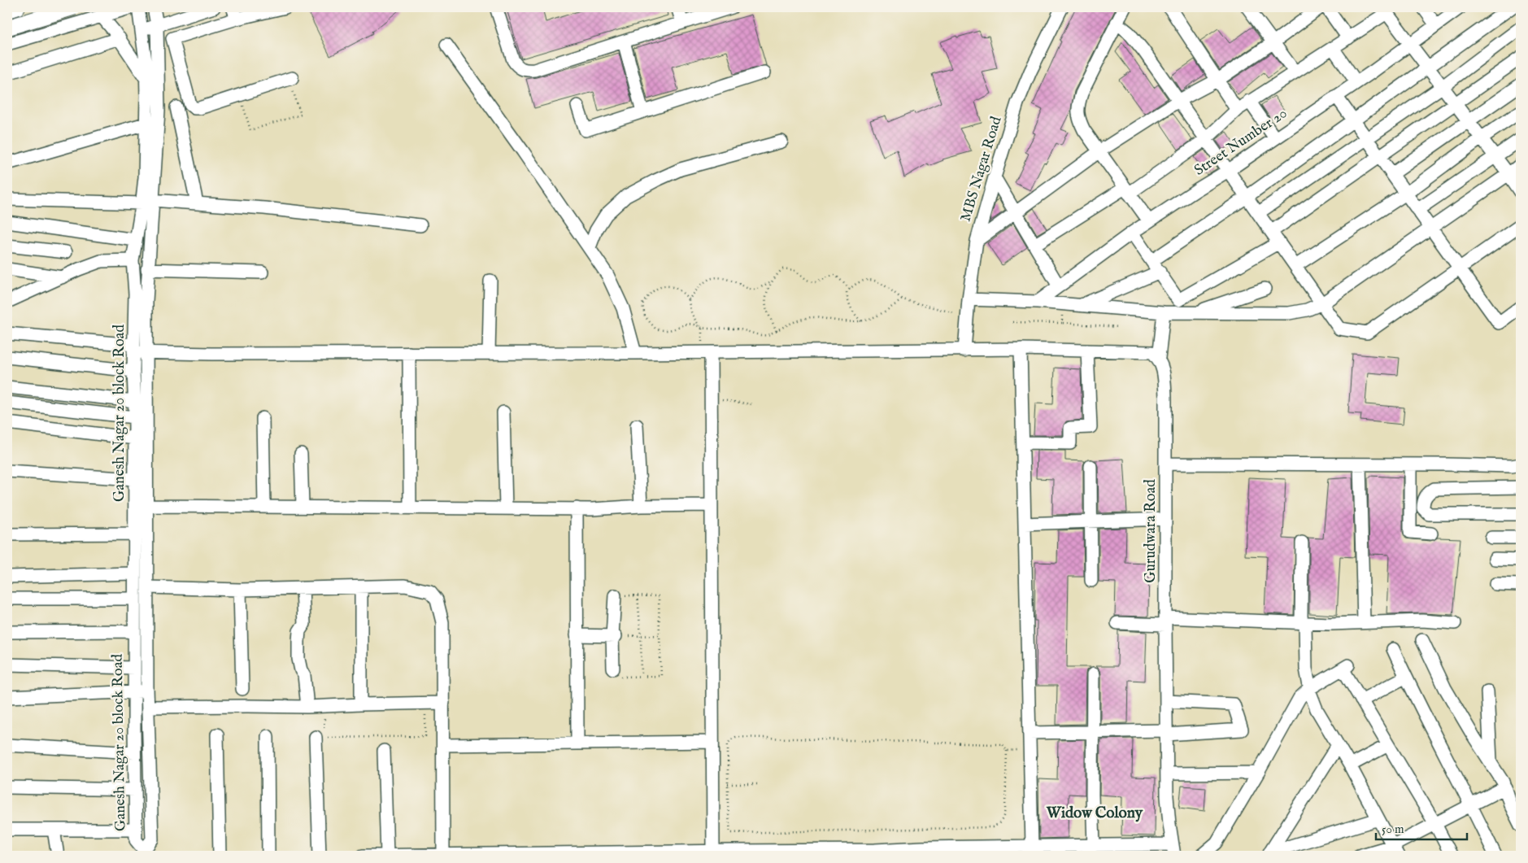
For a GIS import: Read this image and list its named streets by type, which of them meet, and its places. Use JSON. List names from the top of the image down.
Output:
{
  "streets": {
    "street": [
      "Street Number 20",
      "MBS Nagar Road",
      "Ganesh Nagar 20 block Road",
      "Gurudwara Road"
    ]
  },
  "districts": ["Widow Colony"],
  "scale_bar": "50 m"
}
